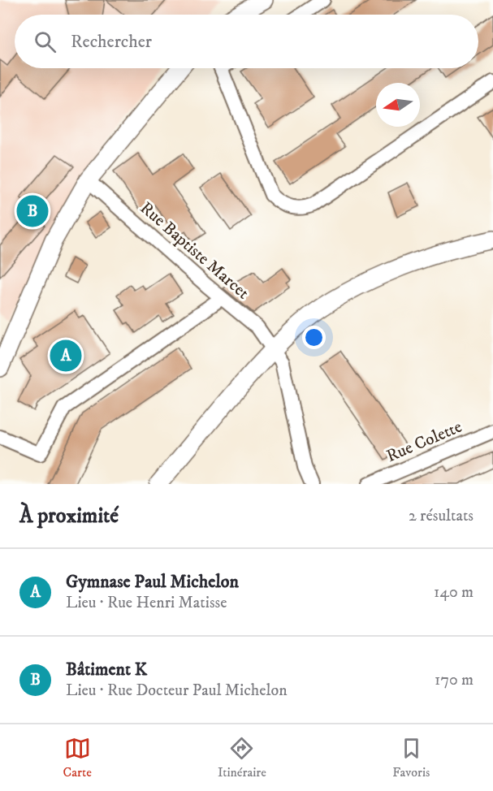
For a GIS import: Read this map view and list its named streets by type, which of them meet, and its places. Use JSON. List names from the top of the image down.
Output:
{
  "streets": {
    "street": ["Rue Baptiste Marcet", "Rue Colette"]
  },
  "north": "left",
  "page": {
    "search": "Rechercher",
    "pins": ["B", "A"],
    "heading": ["À proximité", "2 résultats"],
    "list": [
      {
        "mark": "A",
        "name": "Gymnase Paul Michelon",
        "note": "Lieu · Rue Henri Matisse",
        "value": "140 m"
      },
      {
        "mark": "B",
        "name": "Bâtiment K",
        "note": "Lieu · Rue Docteur Paul Michelon",
        "value": "170 m"
      }
    ],
    "nav": ["Carte", "Itinéraire", "Favoris"]
  }
}
